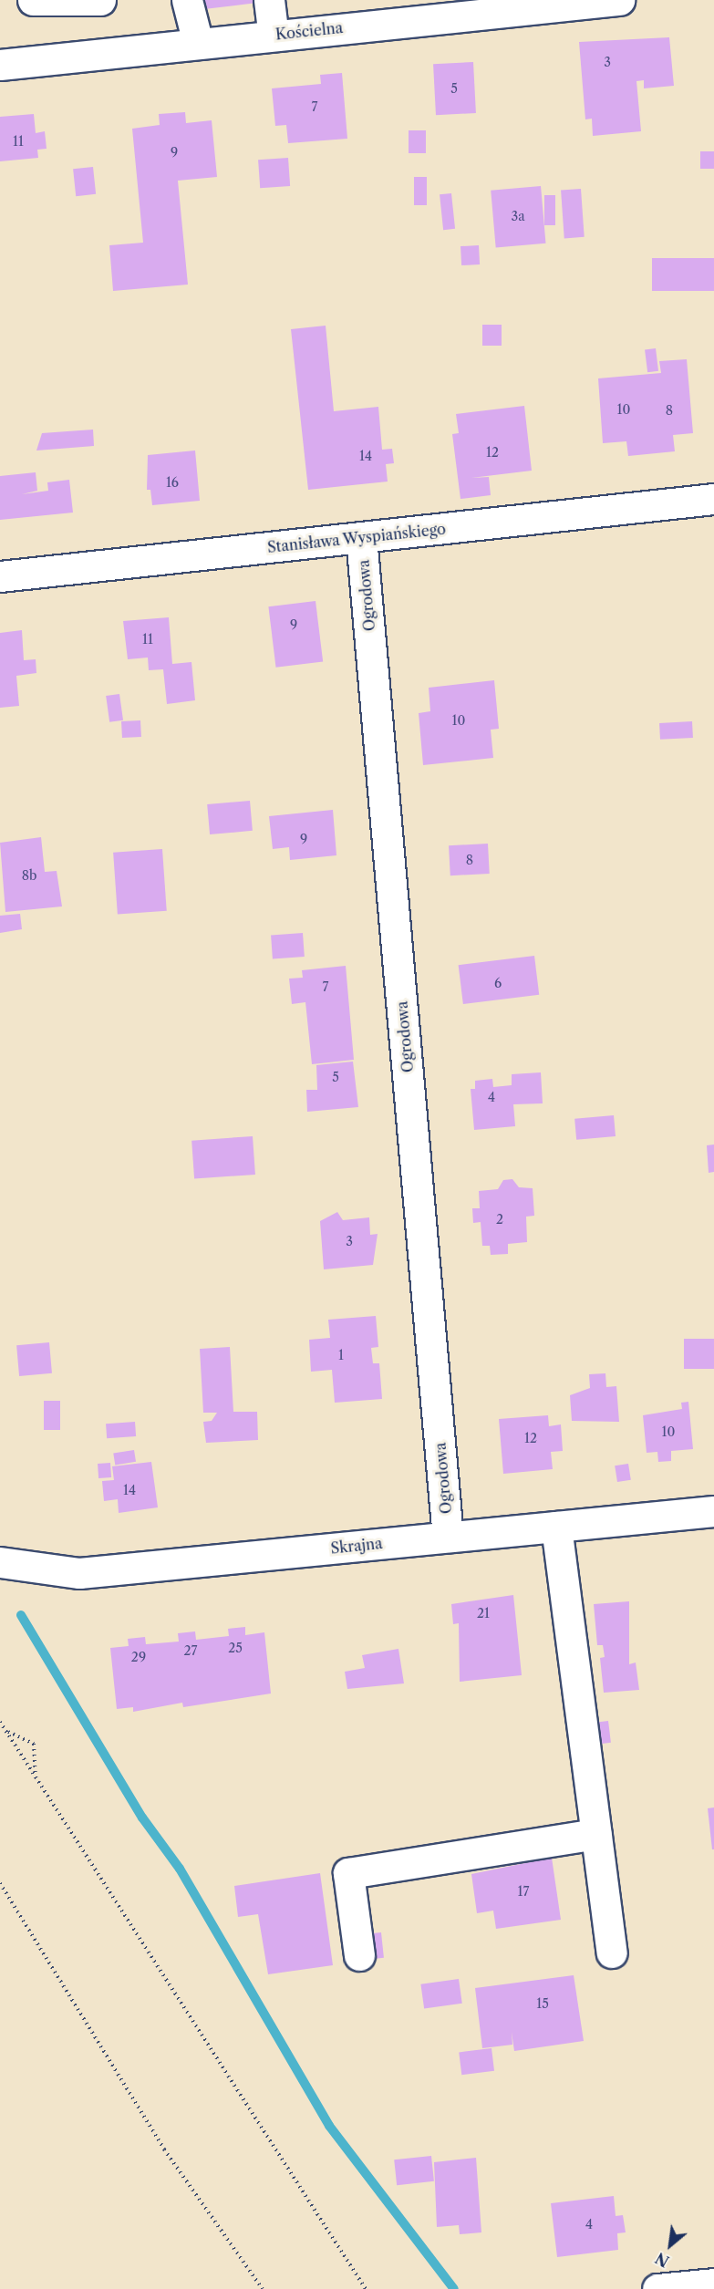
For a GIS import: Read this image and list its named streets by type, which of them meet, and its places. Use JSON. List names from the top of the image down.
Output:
{
  "streets": {
    "street": [
      "Kościelna",
      "Stanisława Wyspiańskiego",
      "Ogrodowa",
      "Skrajna"
    ]
  },
  "crossings": [
    ["Stanisława Wyspiańskiego", "Ogrodowa"],
    ["Ogrodowa", "Skrajna"]
  ],
  "house_numbers": [
    "3",
    "5",
    "7",
    "11",
    "9",
    "3a",
    "10",
    "8",
    "12",
    "14",
    "16",
    "9",
    "11",
    "10",
    "9",
    "8",
    "8b",
    "6",
    "7",
    "5",
    "4",
    "2",
    "3",
    "1",
    "10",
    "12",
    "14",
    "21",
    "25",
    "27",
    "29",
    "17",
    "15",
    "4"
  ],
  "north": "bottom left"
}
